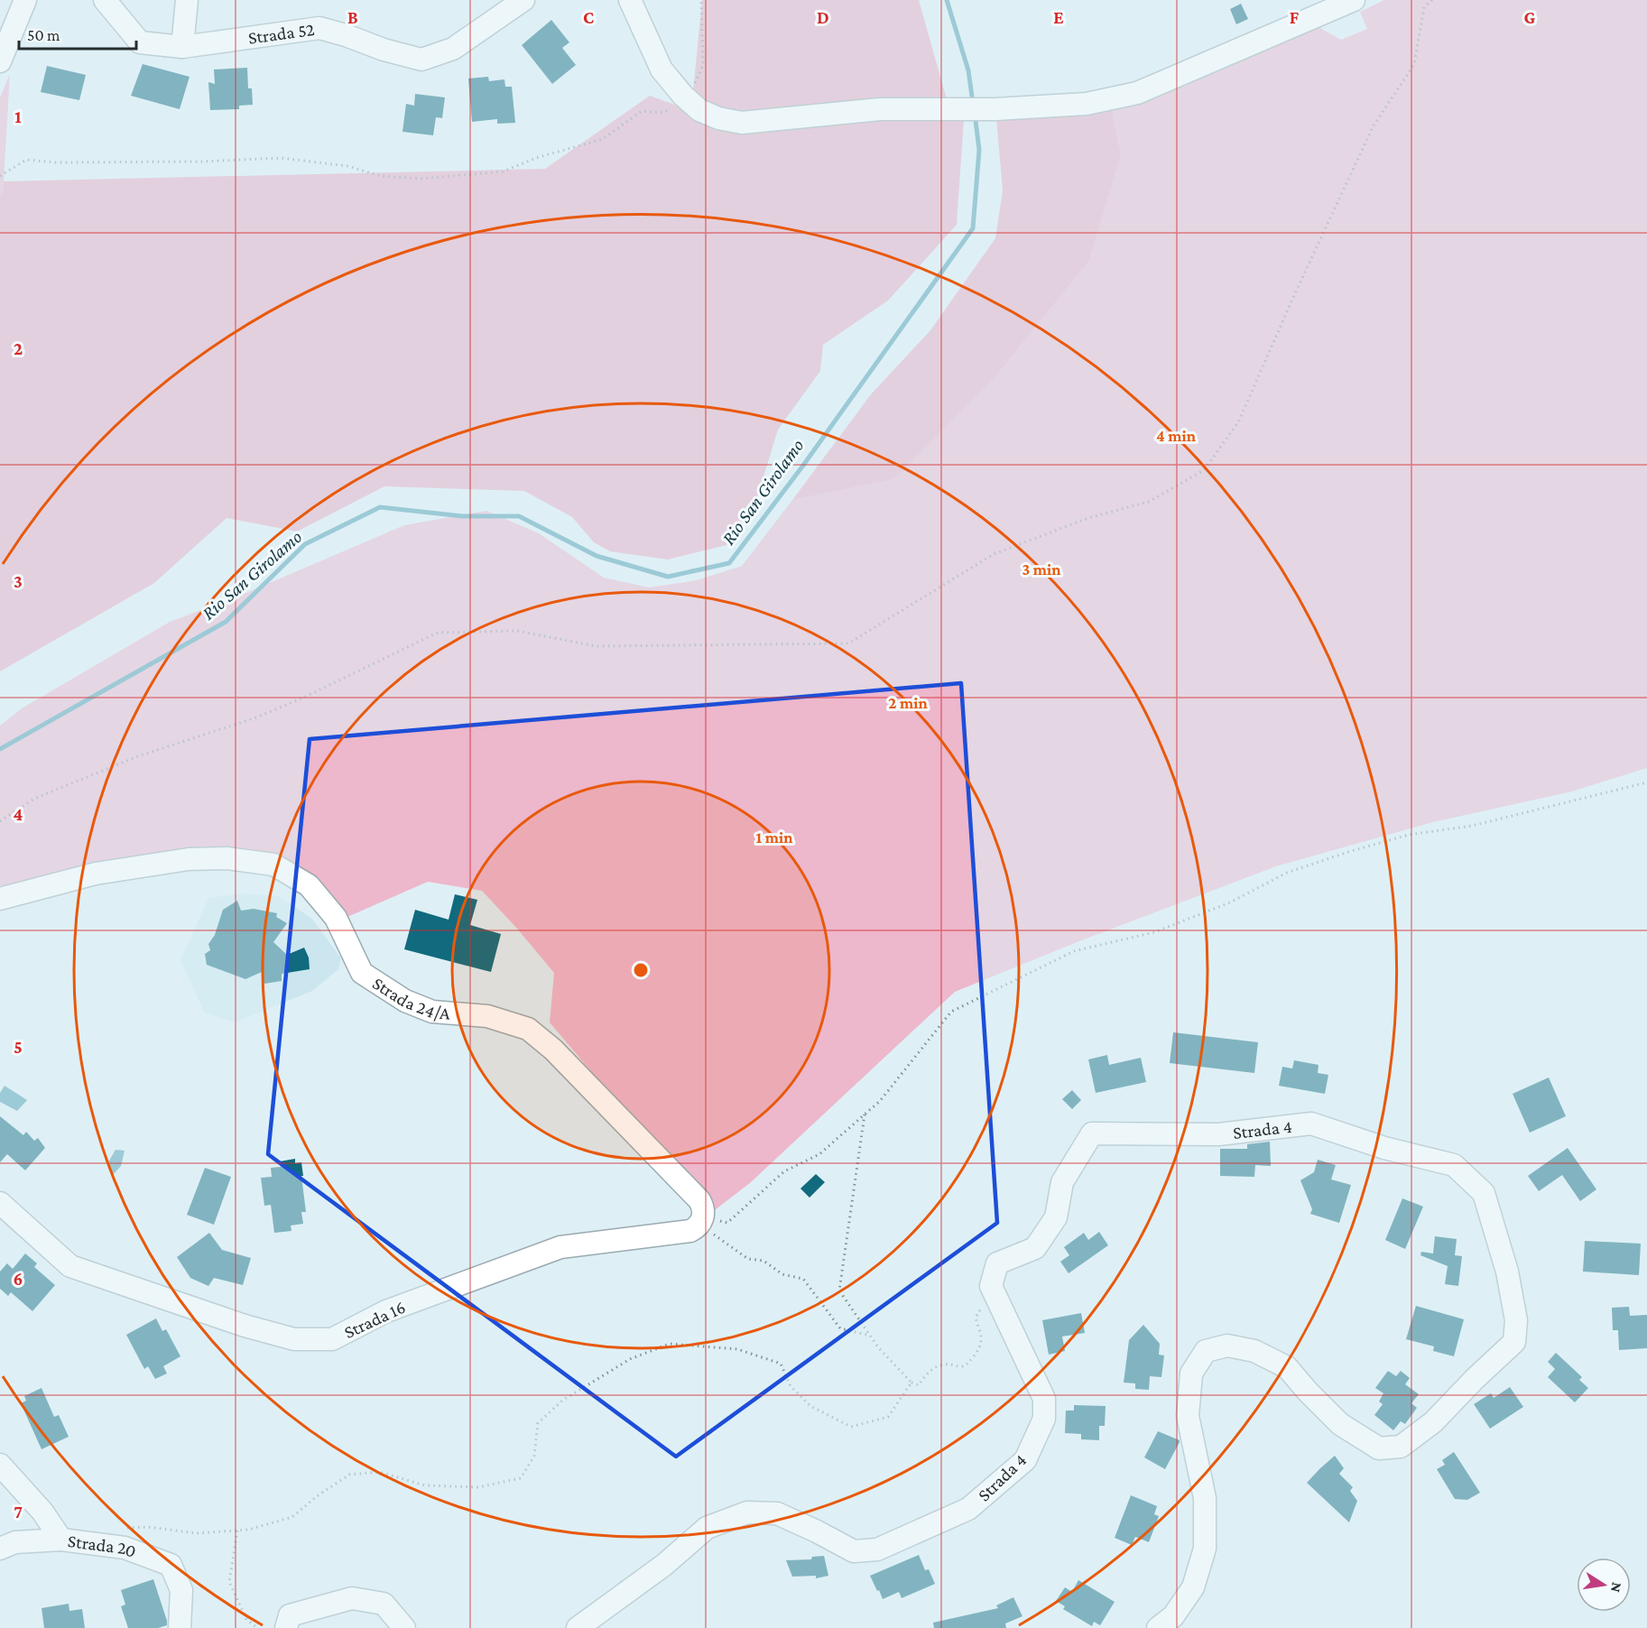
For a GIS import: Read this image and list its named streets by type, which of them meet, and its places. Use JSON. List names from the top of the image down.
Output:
{
  "streets": {
    "street": [
      "Strada 52",
      "Strada 24/A",
      "Strada 4",
      "Strada 16",
      "Strada 20"
    ]
  },
  "crossings": [
    ["Strada 24/A", "Strada 16"]
  ],
  "water": ["Rio San Girolamo"],
  "scale_bar": "50 m",
  "north": "right",
  "grid": {
    "columns": [
      "B",
      "C",
      "D",
      "E",
      "F",
      "G"
    ],
    "rows": [
      "1",
      "2",
      "3",
      "4",
      "5",
      "6",
      "7"
    ]
  },
  "rings": [
    "4 min",
    "3 min",
    "2 min",
    "1 min"
  ]
}
